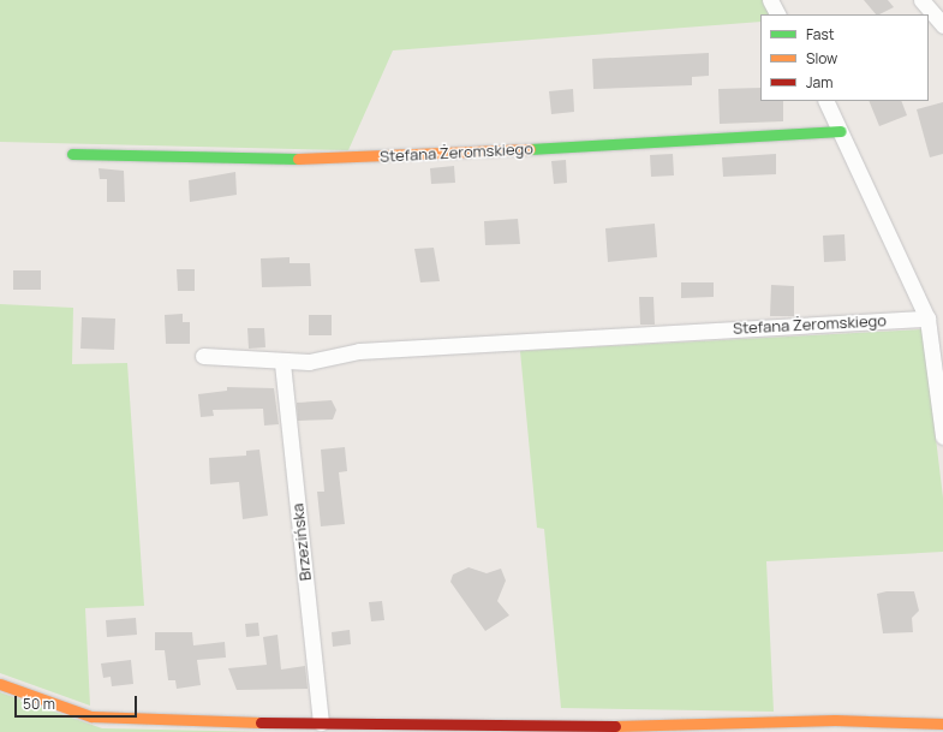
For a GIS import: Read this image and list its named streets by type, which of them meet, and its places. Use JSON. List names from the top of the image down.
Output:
{
  "streets": {
    "street": ["Stefana Żeromskiego", "Brzezińska"]
  },
  "crossings": [
    ["Stefana Żeromskiego", "Brzezińska"]
  ],
  "legend": ["Fast", "Slow", "Jam"],
  "scale_bar": "50 m"
}
